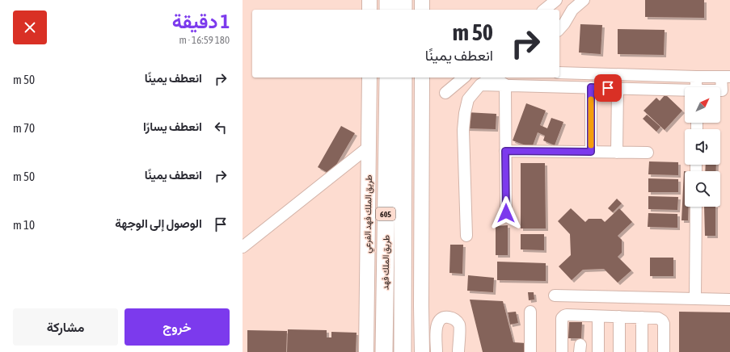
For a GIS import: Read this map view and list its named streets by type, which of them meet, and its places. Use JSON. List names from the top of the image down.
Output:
{
  "streets": {
    "highway": ["605", "طريق الملك فهد"],
    "main road": ["طريق الملك فهد الفرعي"]
  },
  "north": "top right",
  "page": {
    "heading": ["1 دقيقة", "180 m · 16:59"],
    "turn": ["50 m", "انعطف يمينًا"],
    "list": [
      {
        "name": "انعطف يمينًا",
        "value": "50 m"
      },
      {
        "name": "انعطف يسارًا",
        "value": "70 m"
      },
      {
        "name": "انعطف يمينًا",
        "value": "50 m"
      },
      {
        "name": "الوصول إلى الوجهة",
        "value": "10 m"
      }
    ],
    "buttons": ["خروج", "مشاركة"]
  }
}
